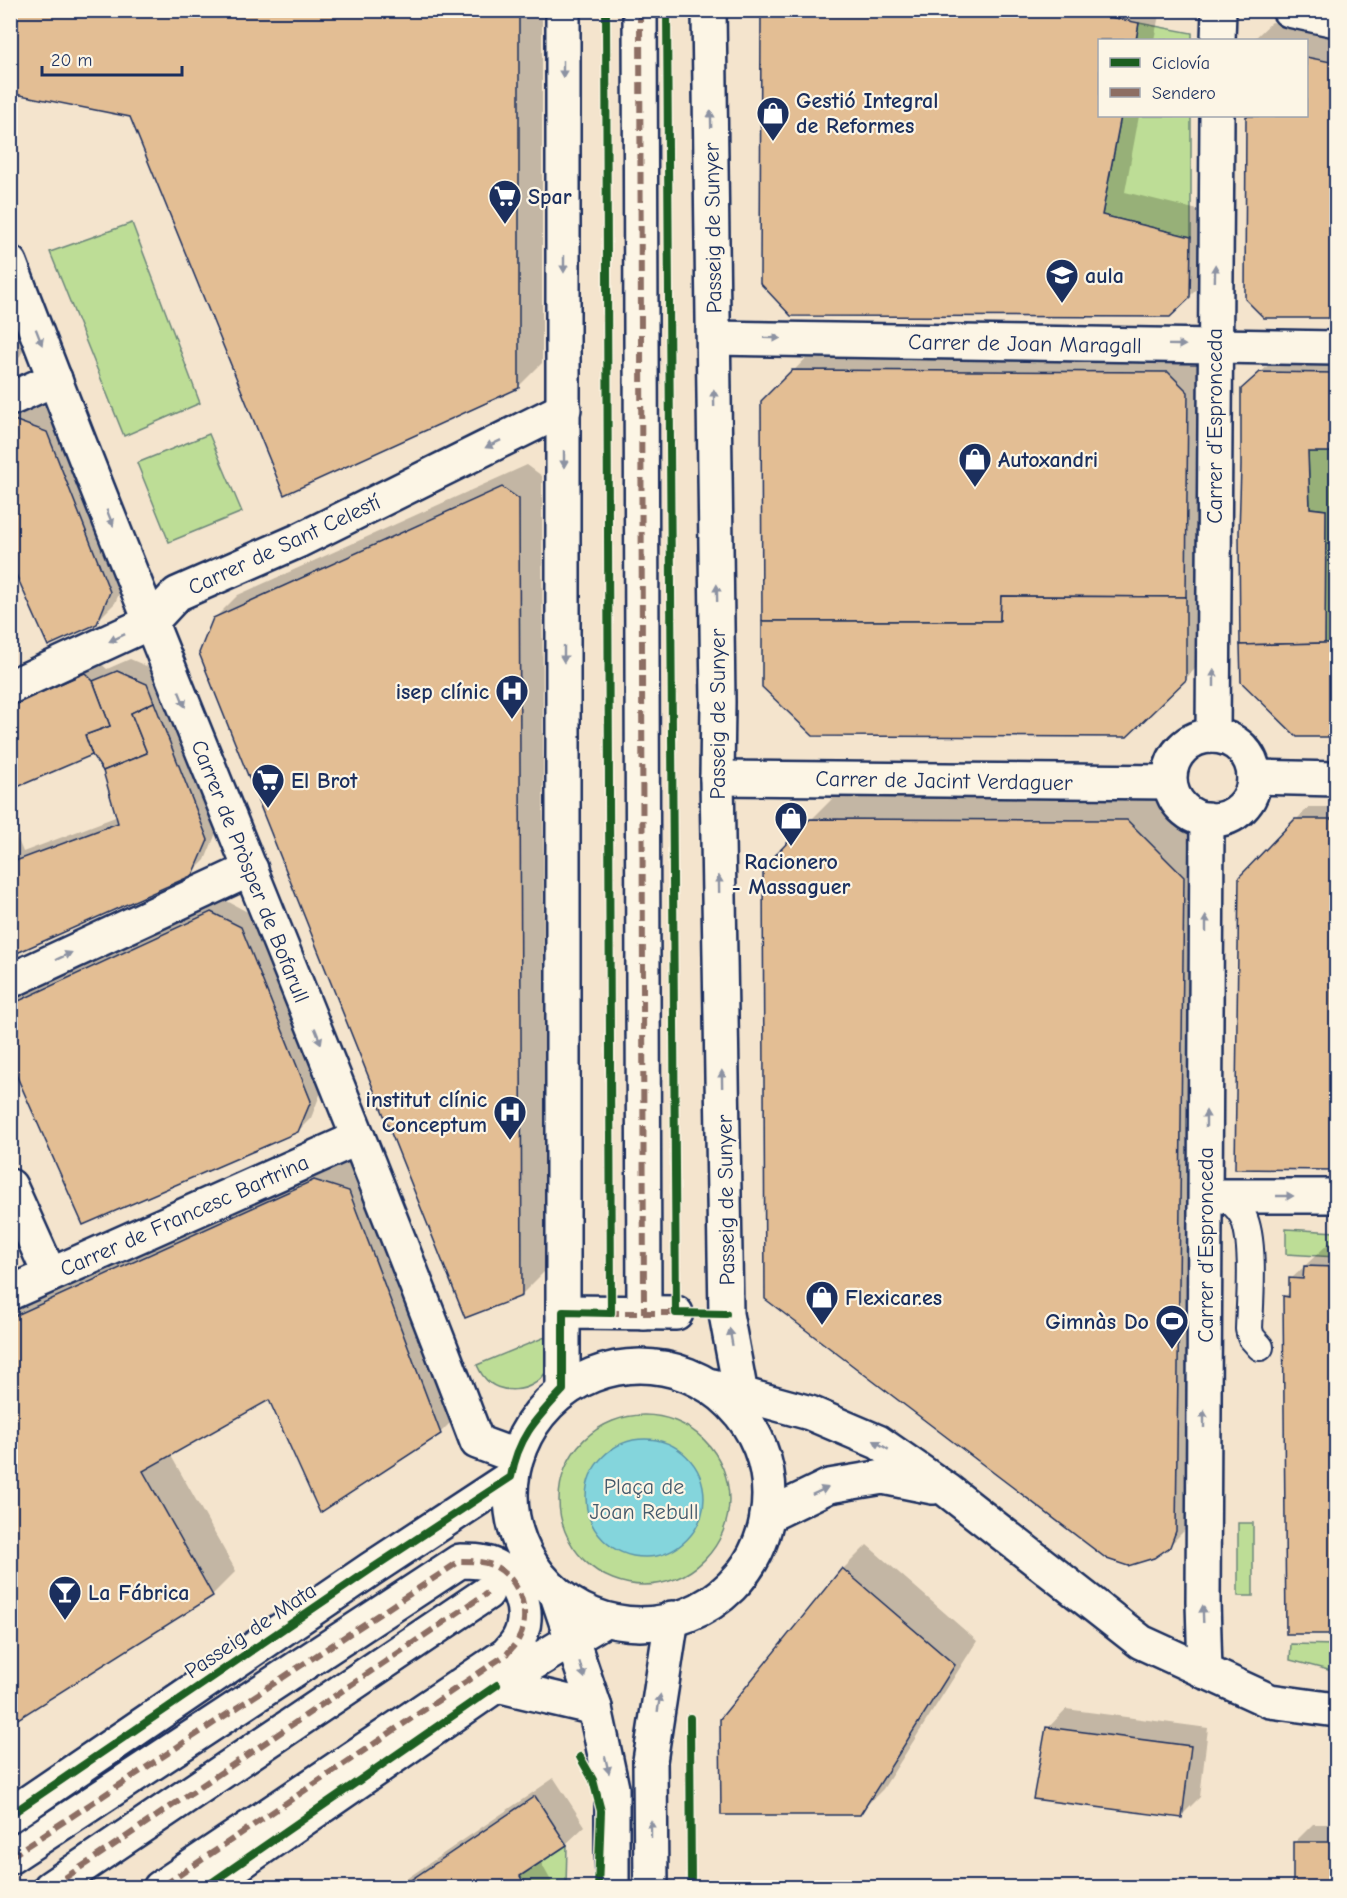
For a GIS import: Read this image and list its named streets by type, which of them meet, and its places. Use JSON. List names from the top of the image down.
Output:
{
  "streets": {
    "street": [
      "Passeig de Sunyer",
      "Carrer de Joan Maragall",
      "Carrer d’Espronceda",
      "Carrer de Sant Celestí",
      "Carrer de Jacint Verdaguer",
      "Carrer de Pròsper de Bofarull",
      "Carrer de Francesc Bartrina",
      "Passeig de Mata"
    ]
  },
  "crossings": [
    ["Passeig de Sunyer", "Carrer de Joan Maragall"],
    ["Passeig de Sunyer", "Carrer de Jacint Verdaguer"],
    ["Carrer de Joan Maragall", "Carrer d’Espronceda"],
    ["Carrer d’Espronceda", "Carrer de Jacint Verdaguer"],
    ["Carrer de Sant Celestí", "Carrer de Pròsper de Bofarull"],
    ["Carrer de Pròsper de Bofarull", "Carrer de Francesc Bartrina"],
    ["Carrer de Pròsper de Bofarull", "Passeig de Mata"]
  ],
  "one_way": ["Carrer de Joan Maragall", "Carrer d’Espronceda", "Carrer de Pròsper de Bofarull"],
  "parks": ["Plaça de Joan Rebull"],
  "places": {
    "shop": [
      "Gestió Integral de Reformes",
      "Autoxandri",
      "Racionero - Massaguer",
      "Flexicar.es"
    ],
    "supermarket": ["Spar", "El Brot"],
    "school or university": ["aula"],
    "hospital": ["isep clínic", "institut clínic Conceptum"],
    "sports": ["Gimnàs Do"],
    "bar": ["La Fábrica"]
  },
  "legend": ["Ciclovía", "Sendero"],
  "scale_bar": "20 m"
}
